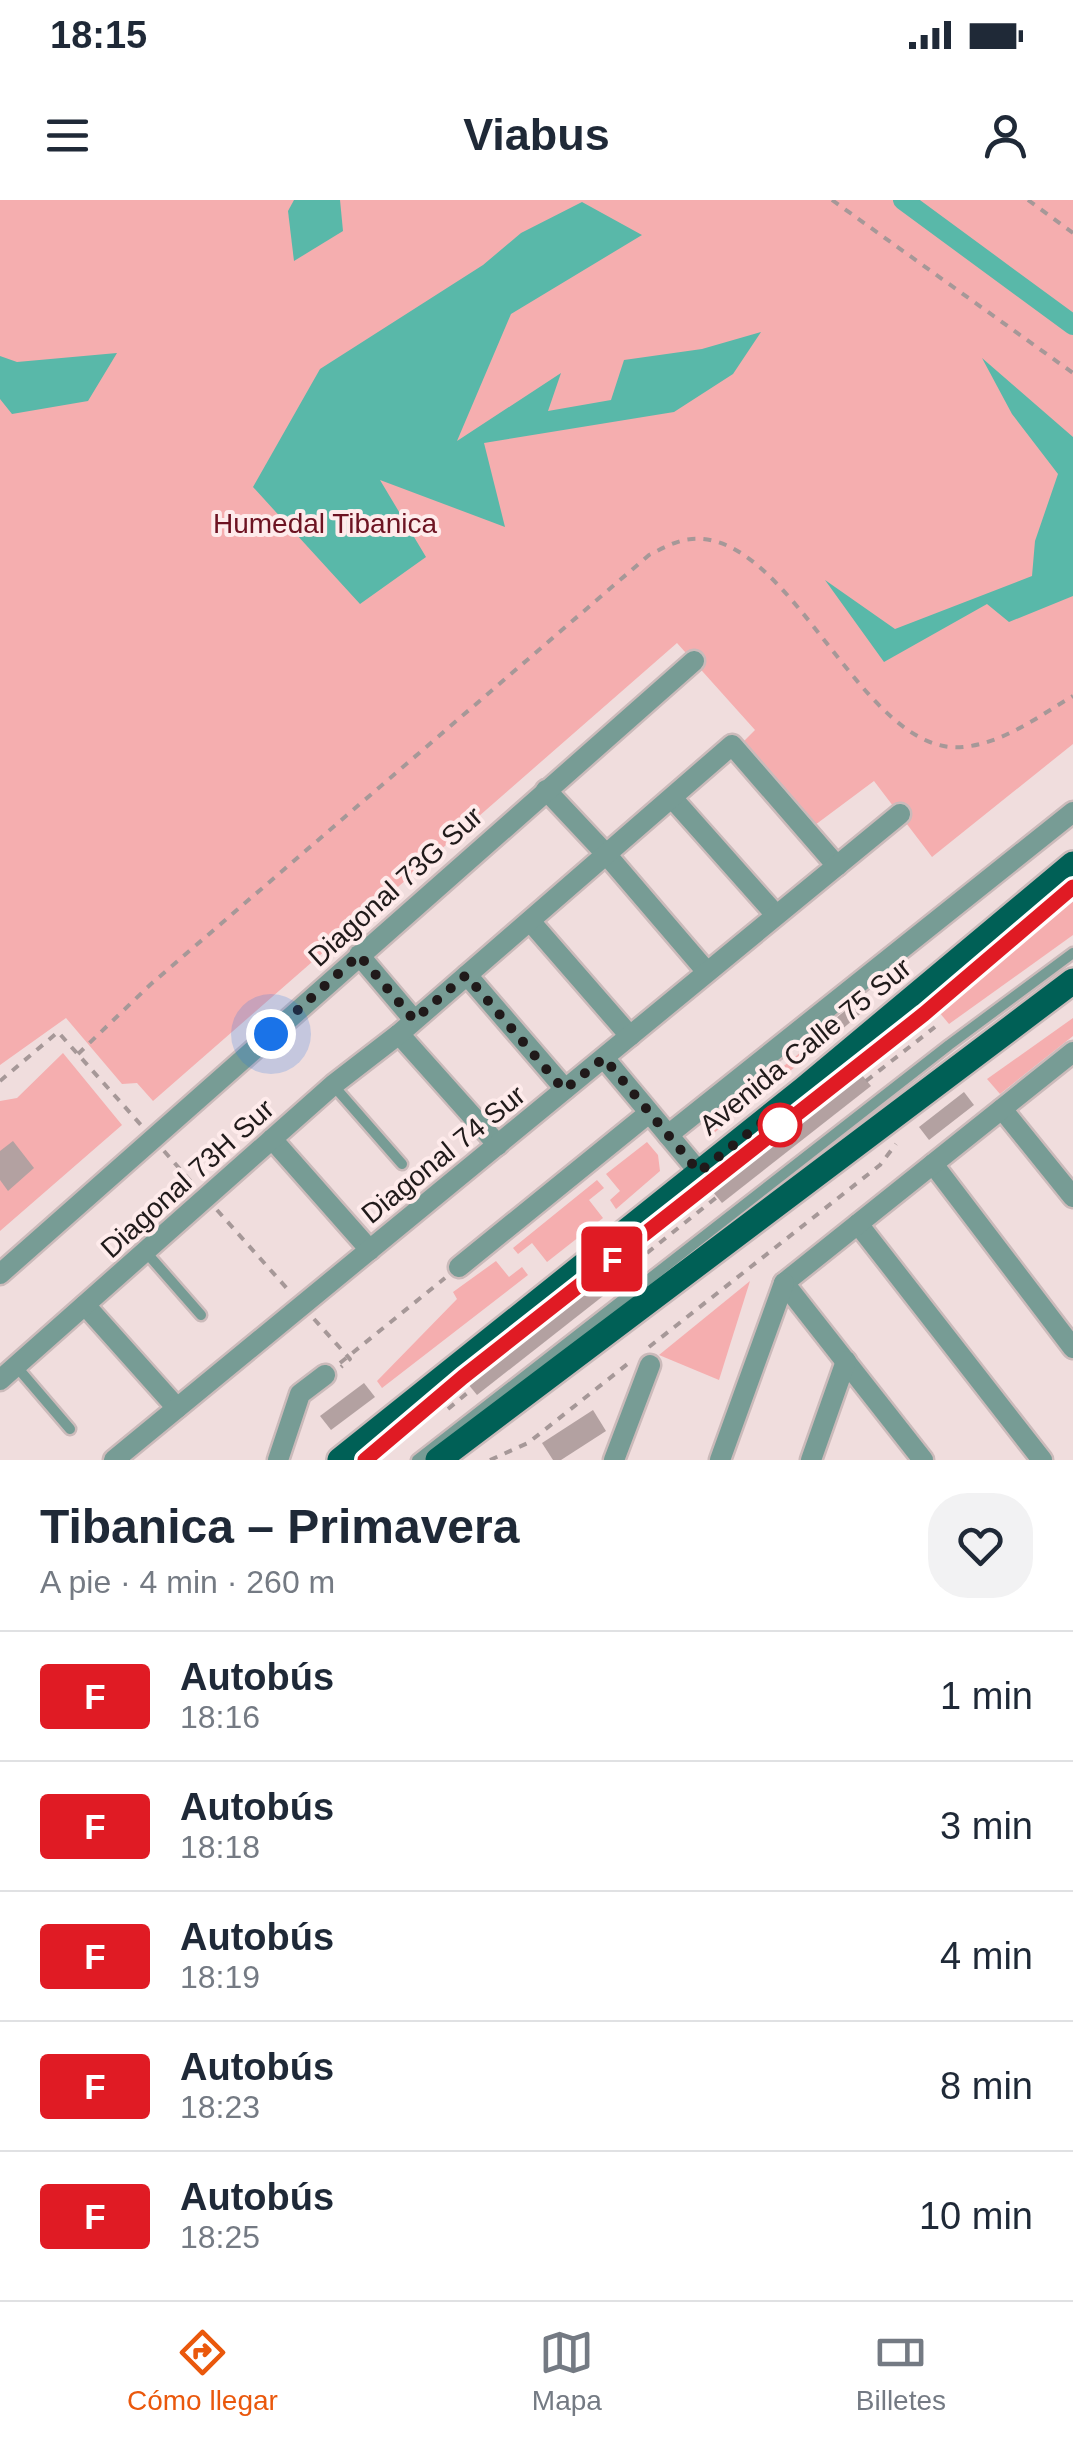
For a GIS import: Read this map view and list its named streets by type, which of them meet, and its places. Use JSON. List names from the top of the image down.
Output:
{
  "streets": {
    "main road": ["Avenida Calle 75 Sur"],
    "street": ["Diagonal 73G Sur", "Diagonal 74 Sur", "Diagonal 73H Sur"]
  },
  "crossings": [
    ["Diagonal 74 Sur", "Diagonal 73H Sur"]
  ],
  "parks": ["Humedal Tibanica"],
  "lines": ["bus line F"],
  "page": {
    "status": "18:15",
    "header": "Viabus",
    "on_map": "F",
    "heading": ["Tibanica – Primavera", "A pie · 4 min · 260 m"],
    "list": [
      {
        "mark": "F",
        "name": "Autobús",
        "note": "18:16",
        "value": "1 min"
      },
      {
        "mark": "F",
        "name": "Autobús",
        "note": "18:18",
        "value": "3 min"
      },
      {
        "mark": "F",
        "name": "Autobús",
        "note": "18:19",
        "value": "4 min"
      },
      {
        "mark": "F",
        "name": "Autobús",
        "note": "18:23",
        "value": "8 min"
      },
      {
        "mark": "F",
        "name": "Autobús",
        "note": "18:25",
        "value": "10 min"
      }
    ],
    "tabs": ["Cómo llegar", "Mapa", "Billetes"]
  }
}
